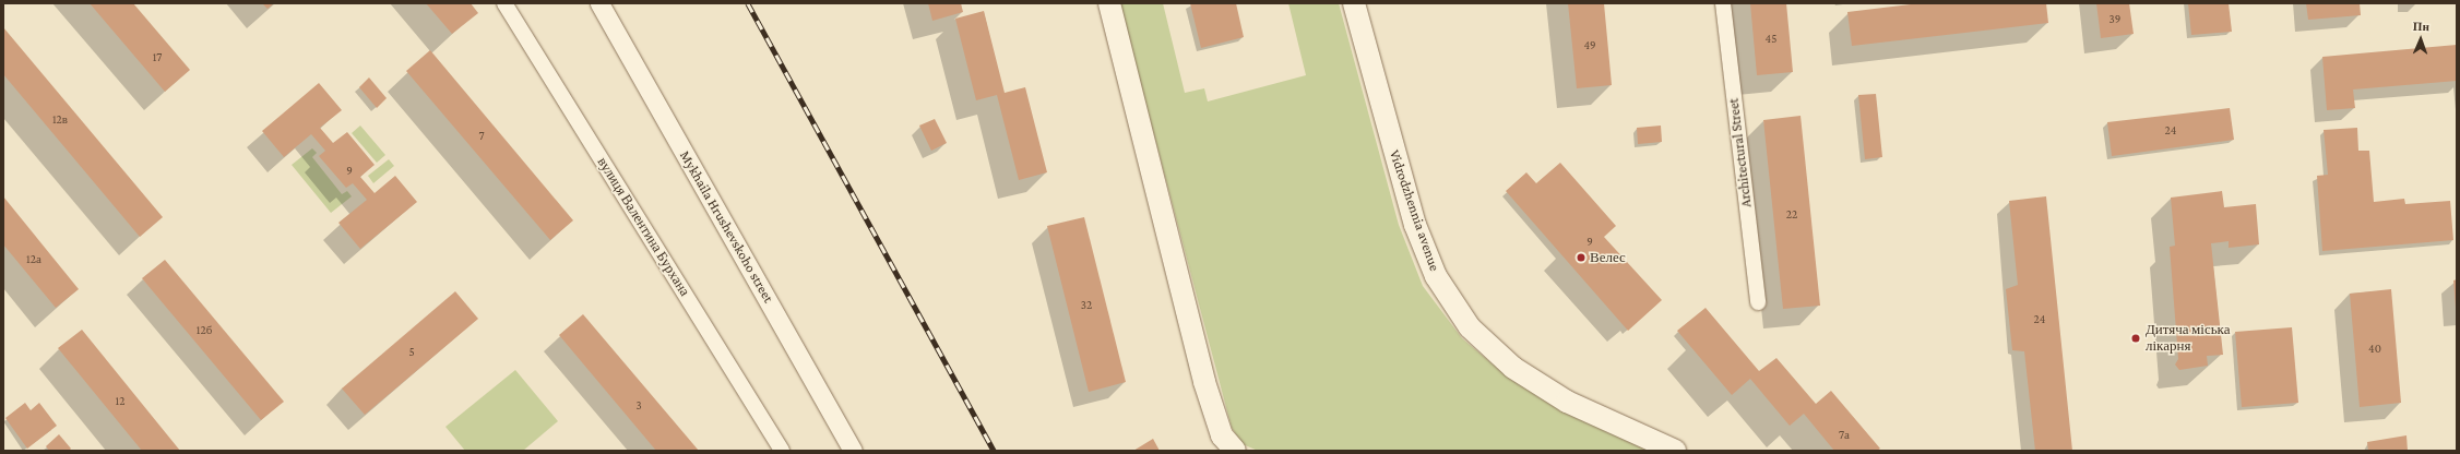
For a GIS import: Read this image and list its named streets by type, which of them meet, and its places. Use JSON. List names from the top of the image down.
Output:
{
  "streets": {
    "main road": ["Vidrodzhennia avenue"],
    "street": ["Architectural Street", "вулиця Валентина Бурхана", "Mykhaila Hrushevskoho street"]
  },
  "places": ["Велес", "Дитяча міська лікарня"],
  "house_numbers": [
    "39",
    "45",
    "49",
    "17",
    "12в",
    "24",
    "7",
    "9",
    "22",
    "9",
    "12а",
    "32",
    "24",
    "12б",
    "40",
    "5",
    "12",
    "3",
    "7а"
  ],
  "north": "top"
}
